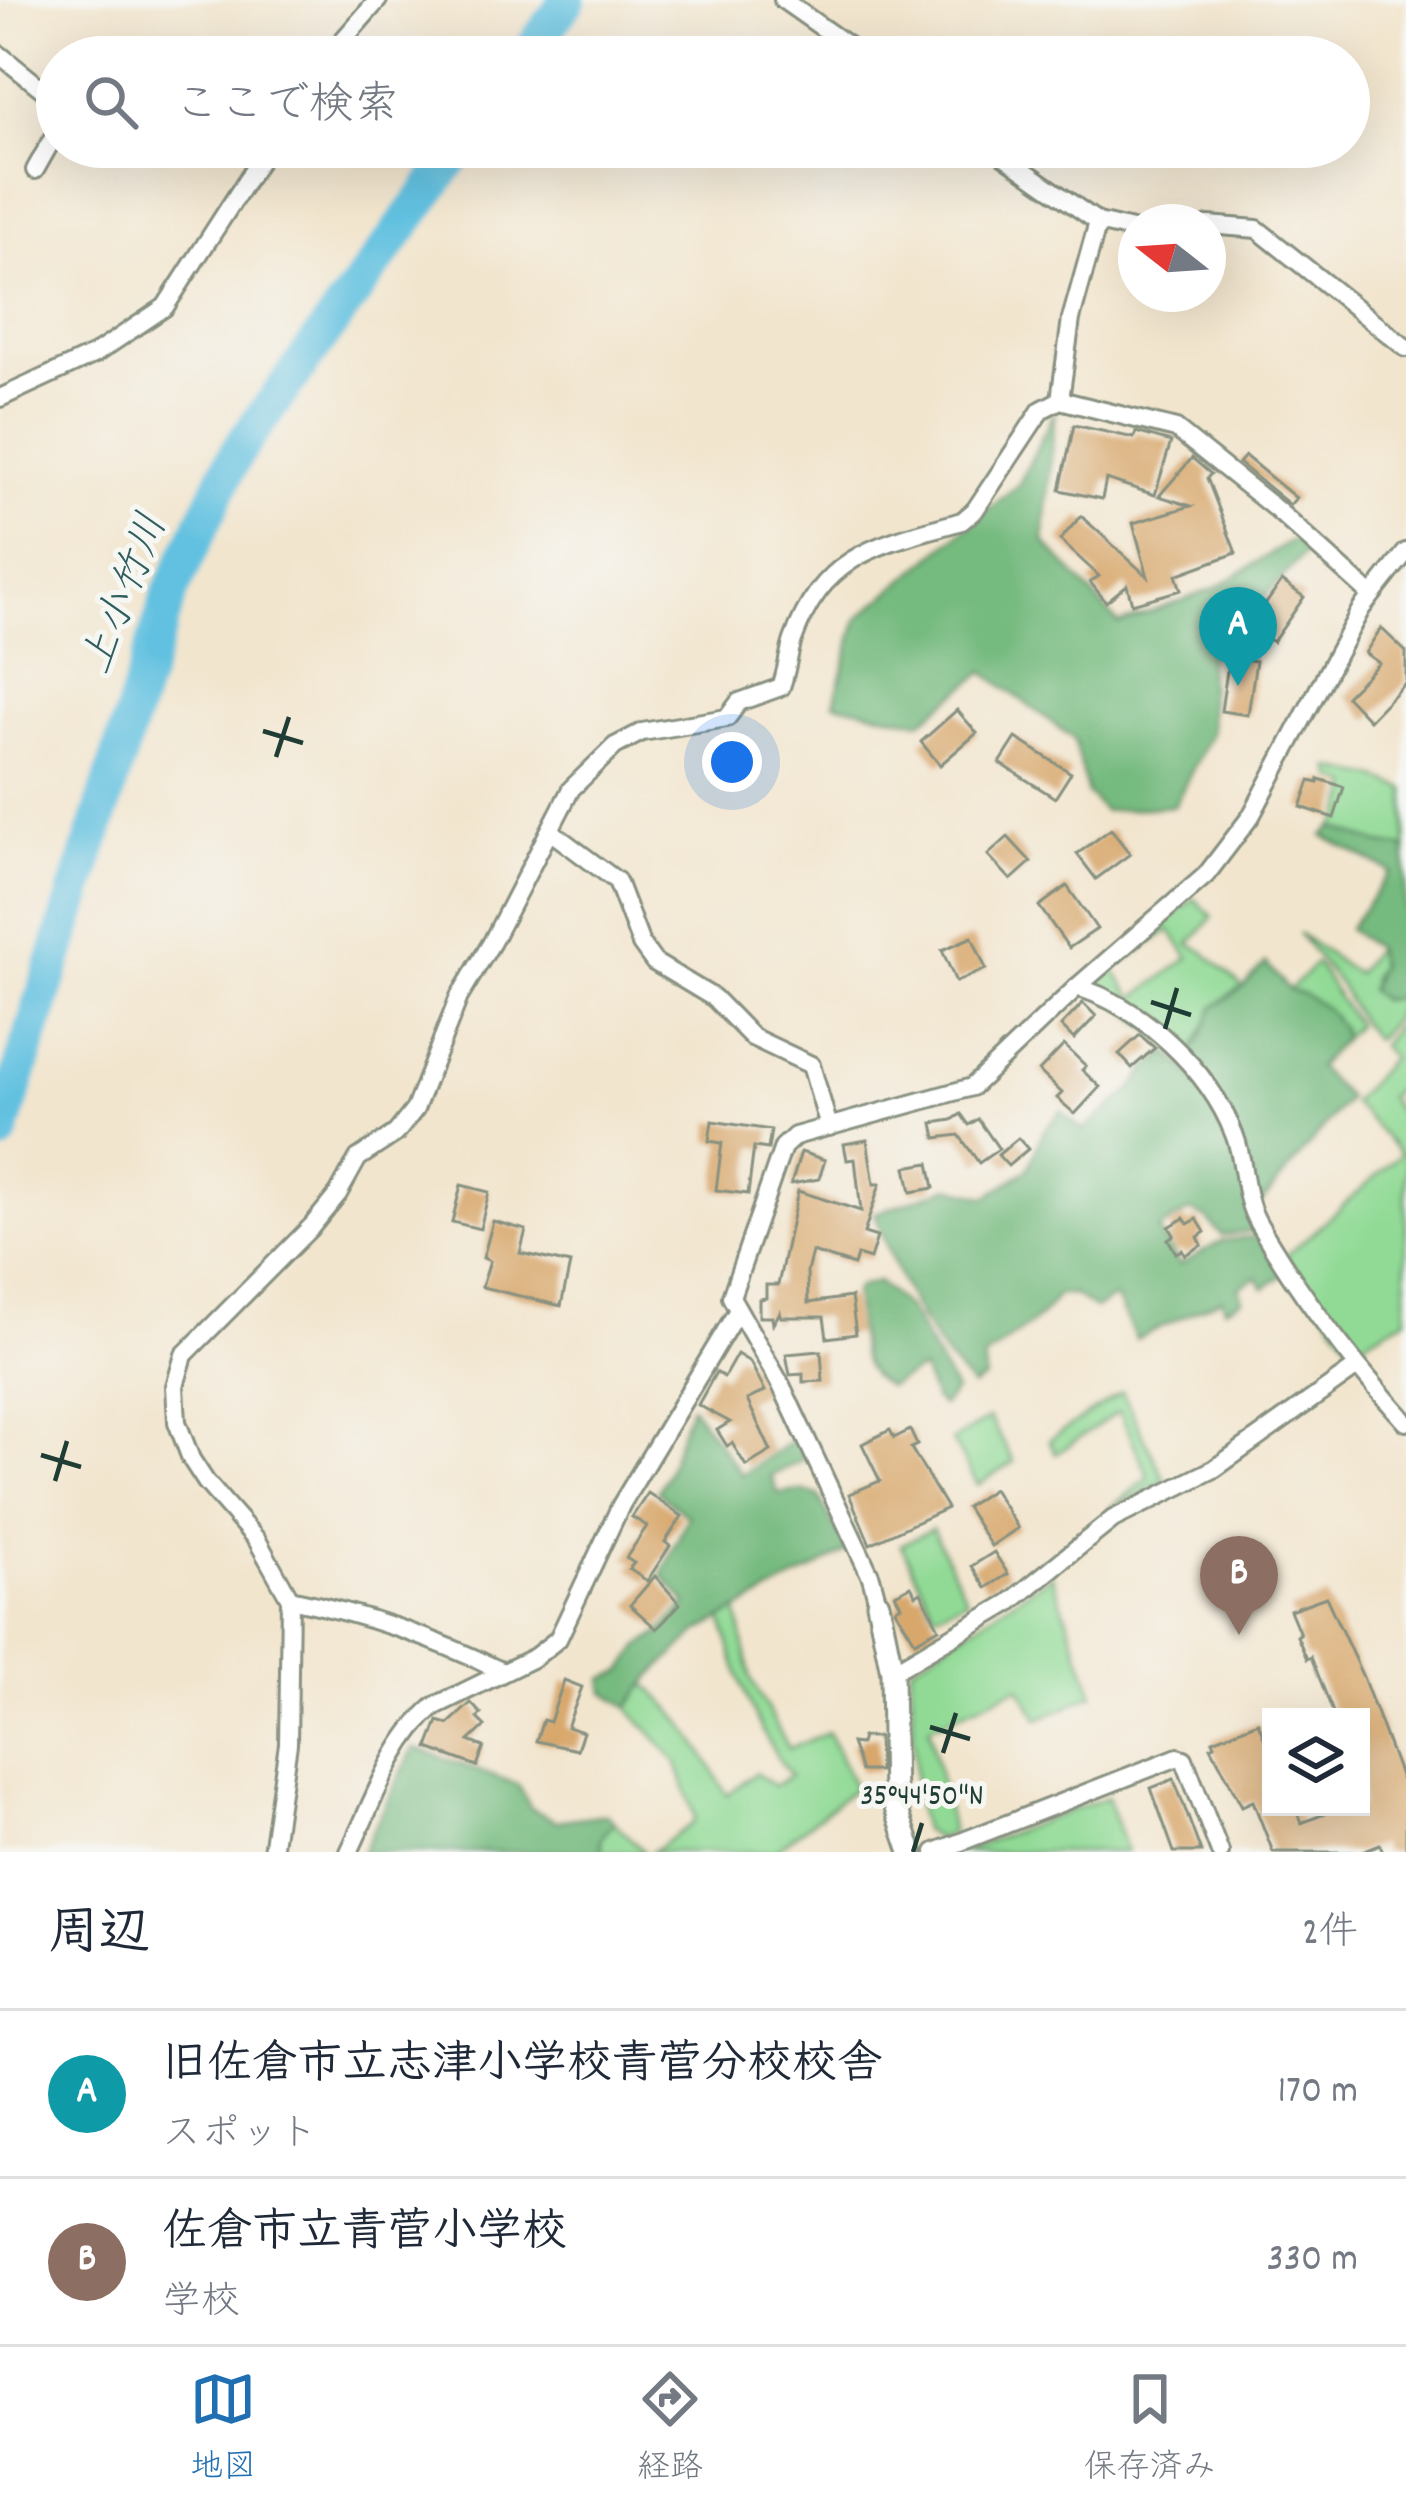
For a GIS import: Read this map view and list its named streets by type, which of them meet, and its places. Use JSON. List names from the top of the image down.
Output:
{
  "water": ["上小竹川"],
  "north": "left",
  "page": {
    "search": "ここで検索",
    "pins": ["A", "B"],
    "heading": ["周辺", "2件"],
    "list": [
      {
        "mark": "A",
        "name": "旧佐倉市立志津小学校青菅分校校舎",
        "note": "スポット",
        "value": "170 m"
      },
      {
        "mark": "B",
        "name": "佐倉市立青菅小学校",
        "note": "学校",
        "value": "330 m"
      }
    ],
    "nav": ["地図", "経路", "保存済み"]
  },
  "coordinates": ["35°44'50\"N"]
}
